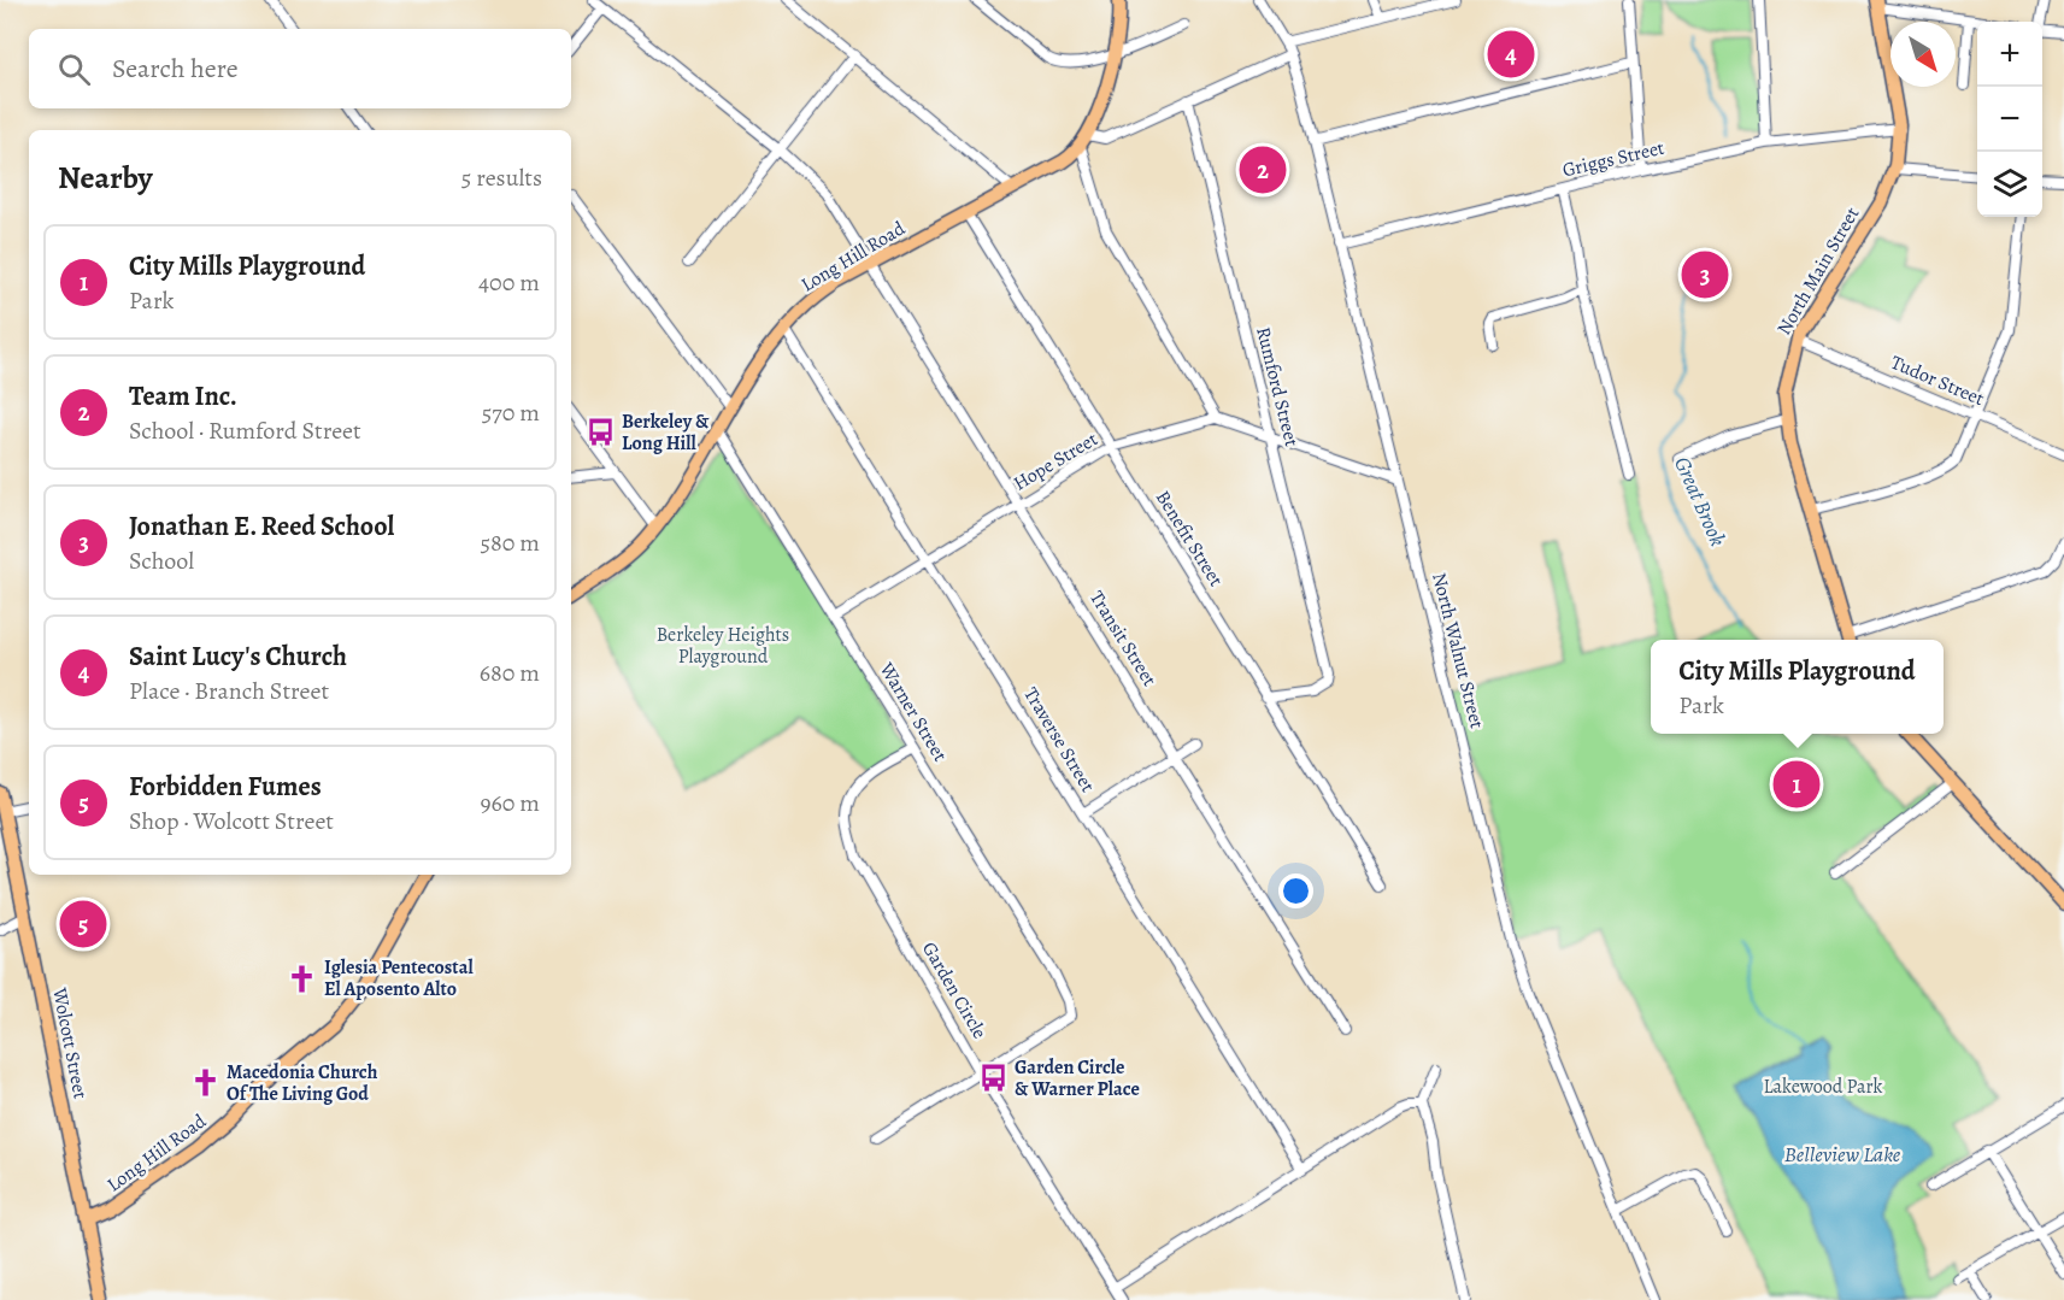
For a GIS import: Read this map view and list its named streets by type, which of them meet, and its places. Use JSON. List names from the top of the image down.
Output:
{
  "streets": {
    "main road": ["Long Hill Road", "North Main Street", "Wolcott Street"],
    "street": [
      "Griggs Street",
      "Tudor Street",
      "Rumford Street",
      "Hope Street",
      "Benefit Street",
      "Transit Street",
      "North Walnut Street",
      "Warner Street",
      "Traverse Street",
      "Garden Circle"
    ]
  },
  "crossings": [
    ["Griggs Street", "North Main Street"],
    ["Griggs Street", "North Walnut Street"],
    ["Long Hill Road", "Benefit Street"],
    ["Long Hill Road", "Transit Street"],
    ["Long Hill Road", "Warner Street"],
    ["Long Hill Road", "Traverse Street"],
    ["Long Hill Road", "Wolcott Street"],
    ["North Main Street", "Tudor Street"],
    ["Rumford Street", "Benefit Street"],
    ["Hope Street", "Benefit Street"],
    ["Hope Street", "Transit Street"],
    ["Hope Street", "Warner Street"],
    ["Hope Street", "Traverse Street"],
    ["Warner Street", "Garden Circle"]
  ],
  "water": ["Great Brook", "Belleview Lake"],
  "parks": ["Berkeley Heights Playground", "Lakewood Park"],
  "places": {
    "bus stop": ["Berkeley & Long Hill", "Garden Circle & Warner Place"],
    "church": ["Iglesia Pentecostal El Aposento Alto", "Macedonia Church Of The Living God"]
  },
  "north": "bottom right",
  "page": {
    "map_buttons": ["+", "−"],
    "pins": [
      "4",
      "2",
      "3",
      "1",
      "5"
    ],
    "search": "Search here",
    "heading": ["Nearby", "5 results"],
    "list": [
      {
        "mark": "1",
        "name": "City Mills Playground",
        "note": "Park",
        "value": "400 m"
      },
      {
        "mark": "2",
        "name": "Team Inc.",
        "note": "School · Rumford Street",
        "value": "570 m"
      },
      {
        "mark": "3",
        "name": "Jonathan E. Reed School",
        "note": "School",
        "value": "580 m"
      },
      {
        "mark": "4",
        "name": "Saint Lucy's Church",
        "note": "Place · Branch Street",
        "value": "680 m"
      },
      {
        "mark": "5",
        "name": "Forbidden Fumes",
        "note": "Shop · Wolcott Street",
        "value": "960 m"
      }
    ],
    "popup": ["City Mills Playground", "Park"]
  }
}
